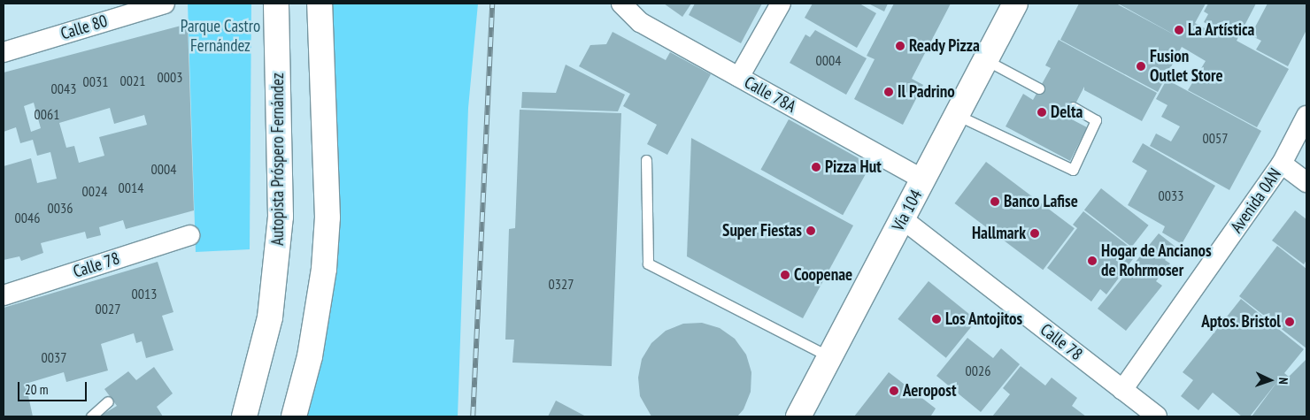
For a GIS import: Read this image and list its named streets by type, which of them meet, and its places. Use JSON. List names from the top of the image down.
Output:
{
  "streets": {
    "main road": ["Autopista Próspero Fernández", "Vía 104"],
    "street": [
      "Calle 80",
      "Calle 78A",
      "Avenida 0AN",
      "Calle 78"
    ]
  },
  "crossings": [
    ["Calle 78A", "Vía 104"],
    ["Avenida 0AN", "Calle 78"],
    ["Vía 104", "Calle 78"]
  ],
  "parks": ["Parque Castro Fernández"],
  "places": [
    "La Artística",
    "Ready Pizza",
    "Fusion Outlet Store",
    "Il Padrino",
    "Delta",
    "Pizza Hut",
    "Banco Lafise",
    "Super Fiestas",
    "Hallmark",
    "Hogar de Ancianos de Rohrmoser",
    "Coopenae",
    "Los Antojitos",
    "Aptos. Bristol",
    "Aeropost"
  ],
  "house_numbers": [
    "0004",
    "0003",
    "0021",
    "0031",
    "0043",
    "0061",
    "0057",
    "0004",
    "0014",
    "0024",
    "0033",
    "0036",
    "0046",
    "0327",
    "0013",
    "0027",
    "0037",
    "0026"
  ],
  "scale_bar": "20 m",
  "north": "right"
}
